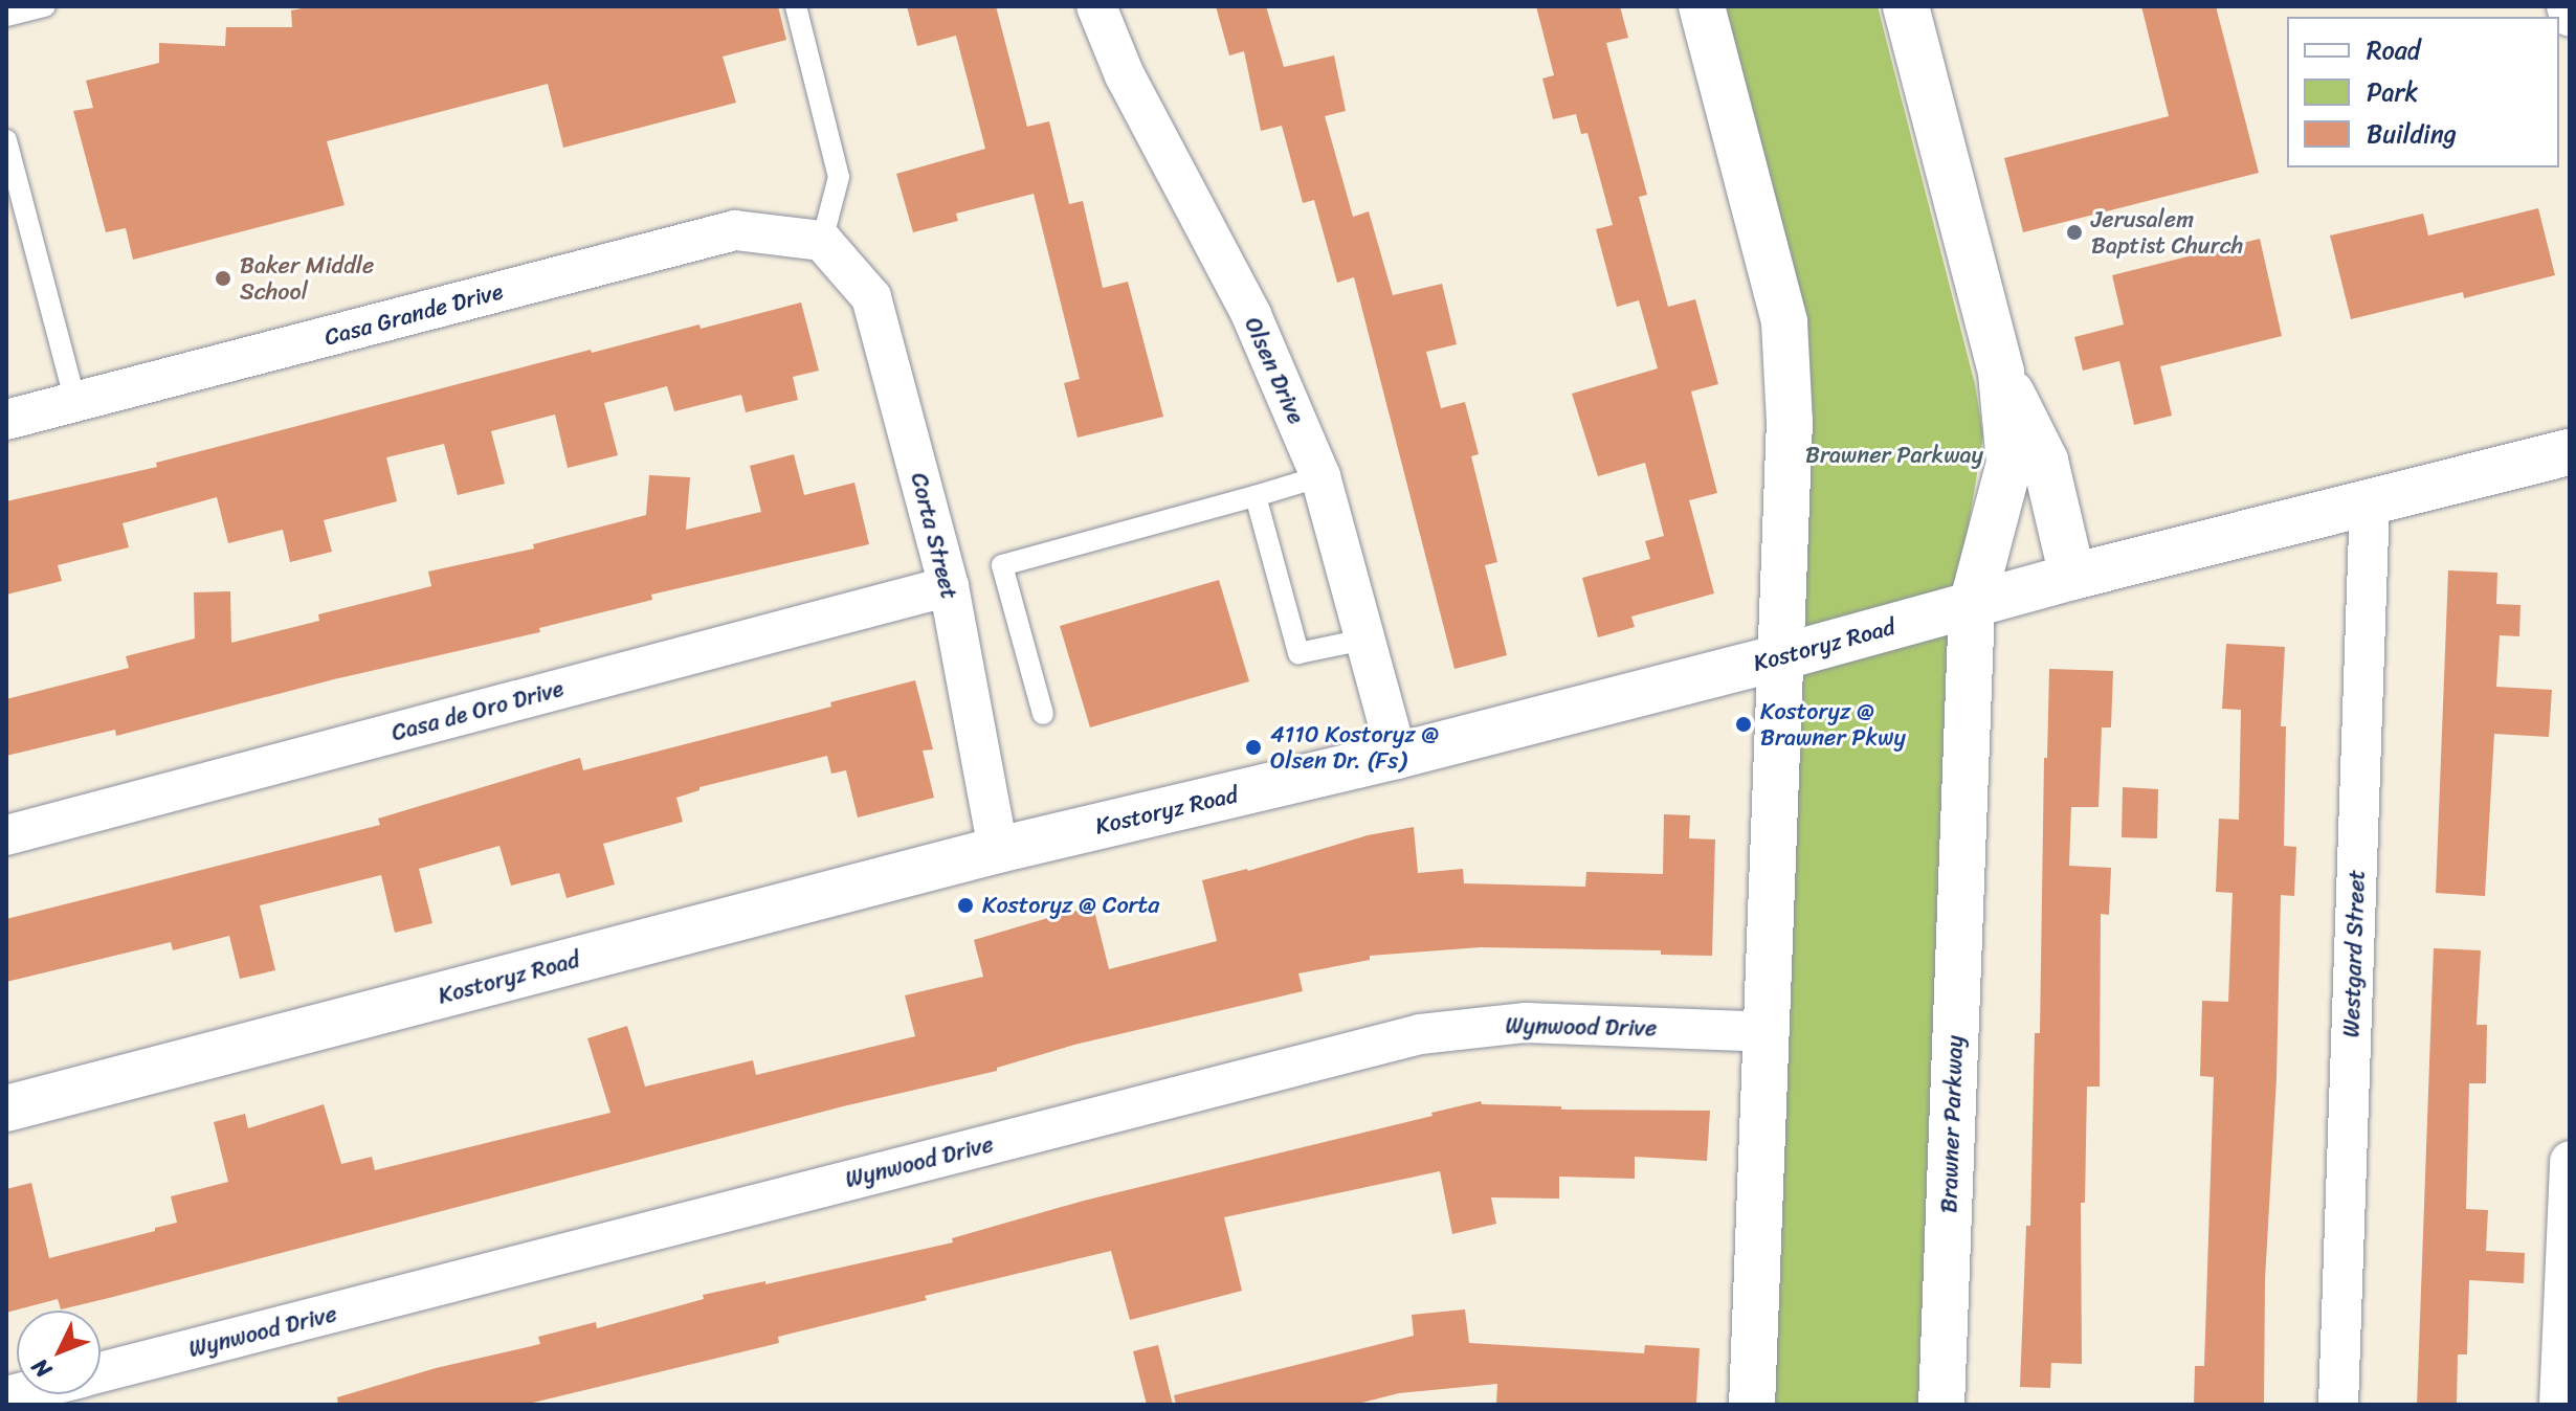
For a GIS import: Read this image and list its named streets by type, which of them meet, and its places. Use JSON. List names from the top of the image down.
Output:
{
  "streets": {
    "street": [
      "Casa Grande Drive",
      "Olsen Drive",
      "Corta Street",
      "Kostoryz Road",
      "Casa de Oro Drive",
      "Westgard Street",
      "Wynwood Drive",
      "Brawner Parkway"
    ]
  },
  "crossings": [
    ["Casa Grande Drive", "Corta Street"],
    ["Olsen Drive", "Kostoryz Road"],
    ["Corta Street", "Kostoryz Road"],
    ["Corta Street", "Casa de Oro Drive"],
    ["Kostoryz Road", "Westgard Street"],
    ["Kostoryz Road", "Brawner Parkway"]
  ],
  "parks": ["Brawner Parkway"],
  "places": [
    "Jerusalem Baptist Church",
    "Baker Middle School",
    "Kostoryz @ Brawner Pkwy",
    "4110 Kostoryz @ Olsen Dr. (Fs)",
    "Kostoryz @ Corta"
  ],
  "legend": ["Road", "Park", "Building"],
  "north": "bottom left"
}
